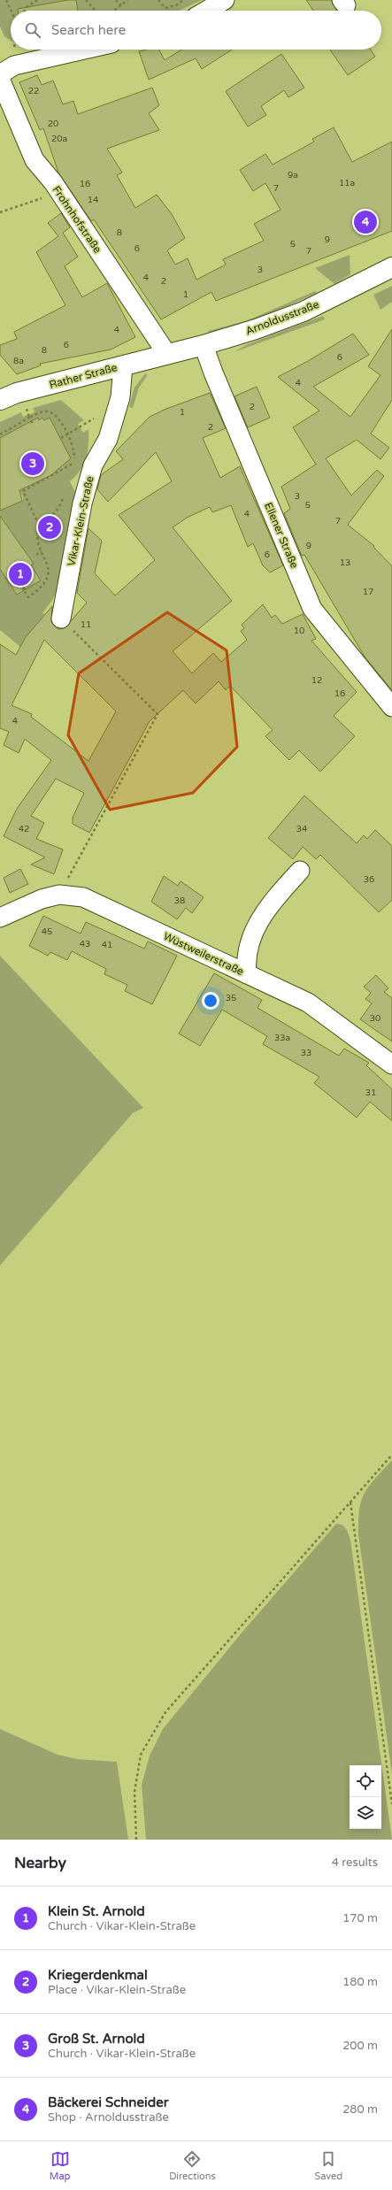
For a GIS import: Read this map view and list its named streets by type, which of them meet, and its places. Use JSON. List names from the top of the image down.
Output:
{
  "streets": {
    "main road": ["Arnoldusstraße", "Rather Straße"],
    "street": [
      "Frohnhofstraße",
      "Vikar-Klein-Straße",
      "Ellener Straße",
      "Wüstweilerstraße"
    ]
  },
  "crossings": [
    ["Frohnhofstraße", "Arnoldusstraße"],
    ["Frohnhofstraße", "Rather Straße"],
    ["Arnoldusstraße", "Rather Straße"],
    ["Arnoldusstraße", "Ellener Straße"],
    ["Rather Straße", "Vikar-Klein-Straße"]
  ],
  "house_numbers": [
    "22",
    "20",
    "20a",
    "9a",
    "11a",
    "16",
    "7",
    "14",
    "8",
    "9",
    "5",
    "6",
    "7",
    "3",
    "4",
    "2",
    "1",
    "4",
    "6",
    "8",
    "6",
    "8a",
    "4",
    "2",
    "1",
    "2",
    "3",
    "5",
    "4",
    "7",
    "9",
    "6",
    "13",
    "17",
    "11",
    "10",
    "12",
    "16",
    "4",
    "42",
    "34",
    "36",
    "38",
    "45",
    "43",
    "41",
    "35",
    "30",
    "33a",
    "33",
    "31"
  ],
  "page": {
    "search": "Search here",
    "pins": [
      "4",
      "3",
      "2",
      "1"
    ],
    "heading": ["Nearby", "4 results"],
    "list": [
      {
        "mark": "1",
        "name": "Klein St. Arnold",
        "note": "Church · Vikar-Klein-Straße",
        "value": "170 m"
      },
      {
        "mark": "2",
        "name": "Kriegerdenkmal",
        "note": "Place · Vikar-Klein-Straße",
        "value": "180 m"
      },
      {
        "mark": "3",
        "name": "Groß St. Arnold",
        "note": "Church · Vikar-Klein-Straße",
        "value": "200 m"
      },
      {
        "mark": "4",
        "name": "Bäckerei Schneider",
        "note": "Shop · Arnoldusstraße",
        "value": "280 m"
      }
    ],
    "nav": ["Map", "Directions", "Saved"]
  }
}
